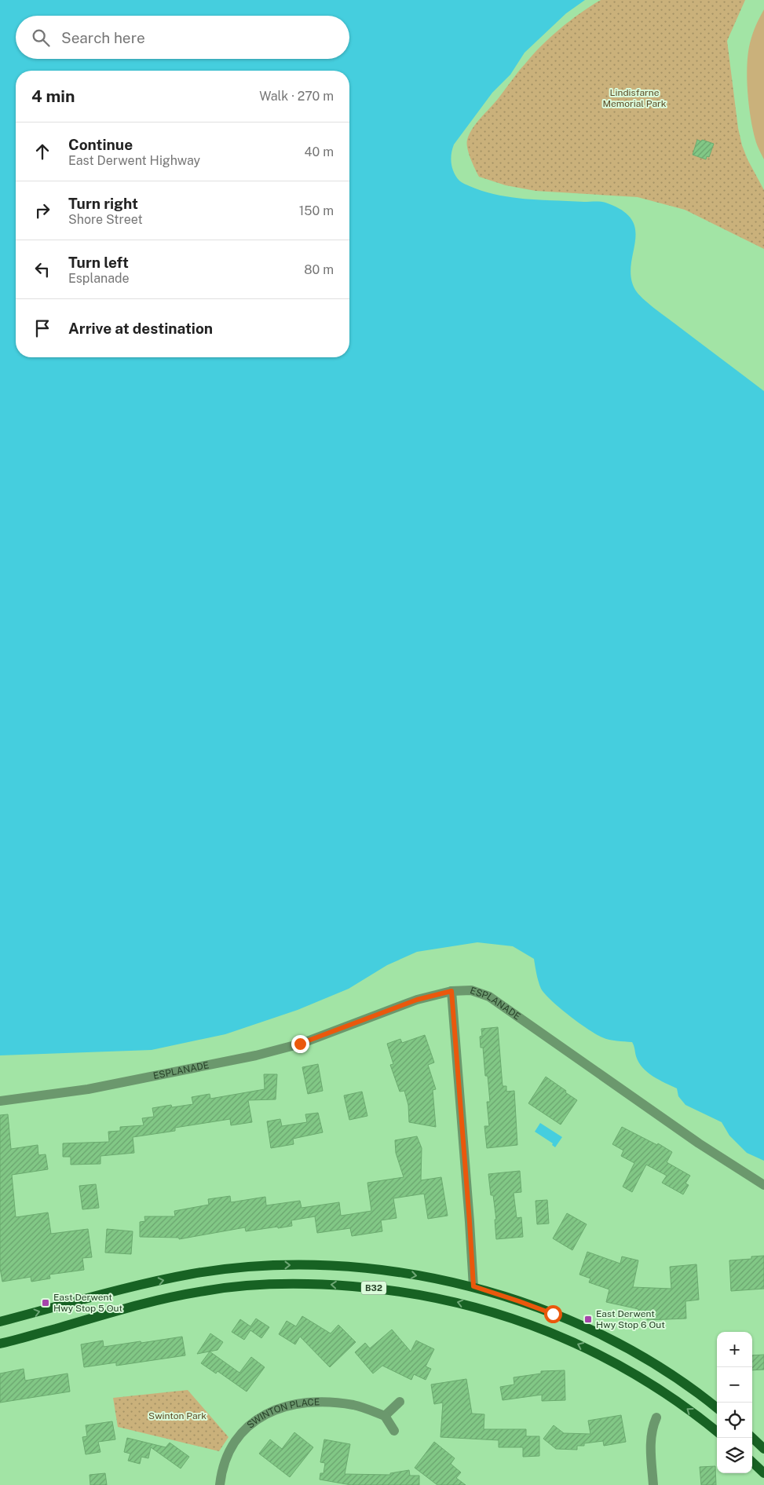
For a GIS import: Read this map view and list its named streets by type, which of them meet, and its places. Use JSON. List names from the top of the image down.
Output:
{
  "streets": {
    "main road": ["B32"],
    "street": ["ESPLANADE", "SWINTON PLACE"]
  },
  "parks": ["Lindisfarne Memorial Park", "Swinton Park"],
  "places": {
    "transit": ["East Derwent Hwy Stop 5 Out", "East Derwent Hwy Stop 6 Out"]
  },
  "page": {
    "search": "Search here",
    "heading": ["4 min", "Walk · 270 m"],
    "list": [
      ["Continue", "East Derwent Highway", "40 m"],
      ["Turn right", "Shore Street", "150 m"],
      ["Turn left", "Esplanade", "80 m"],
      "Arrive at destination"
    ],
    "map_buttons": ["+", "−"]
  }
}
